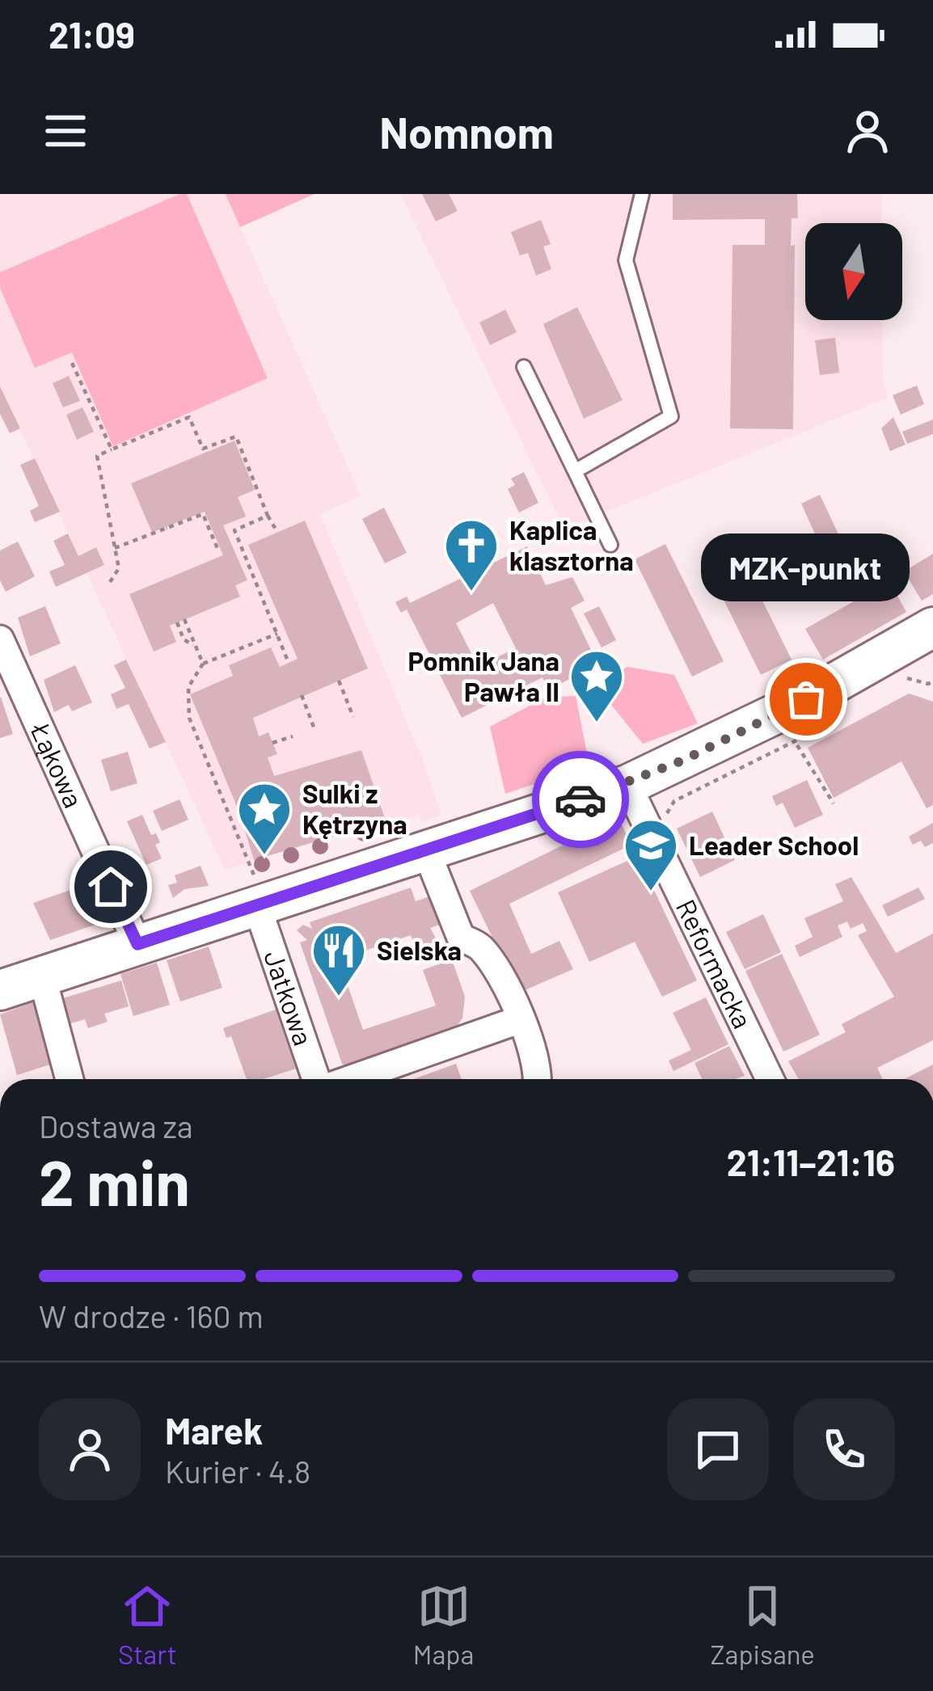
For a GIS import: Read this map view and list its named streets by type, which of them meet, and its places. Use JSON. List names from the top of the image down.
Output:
{
  "streets": {
    "street": ["Łąkowa", "Reformacka", "Jatkowa"]
  },
  "places": {
    "church": ["Kaplica klasztorna"],
    "other": ["MZK-punkt"],
    "place": ["Pomnik Jana Pawła II", "Sulki z Kętrzyna"],
    "school or university": ["Leader School"],
    "restaurant": ["Sielska"]
  },
  "north": "bottom",
  "page": {
    "status": "21:09",
    "header": "Nomnom",
    "bubble": "MZK-punkt",
    "heading": ["2 min", "Dostawa za", "21:11–21:16"],
    "panel": ["Marek", "Kurier · 4.8"],
    "bar": "W drodze · 160 m",
    "tabs": ["Start", "Mapa", "Zapisane"]
  }
}
